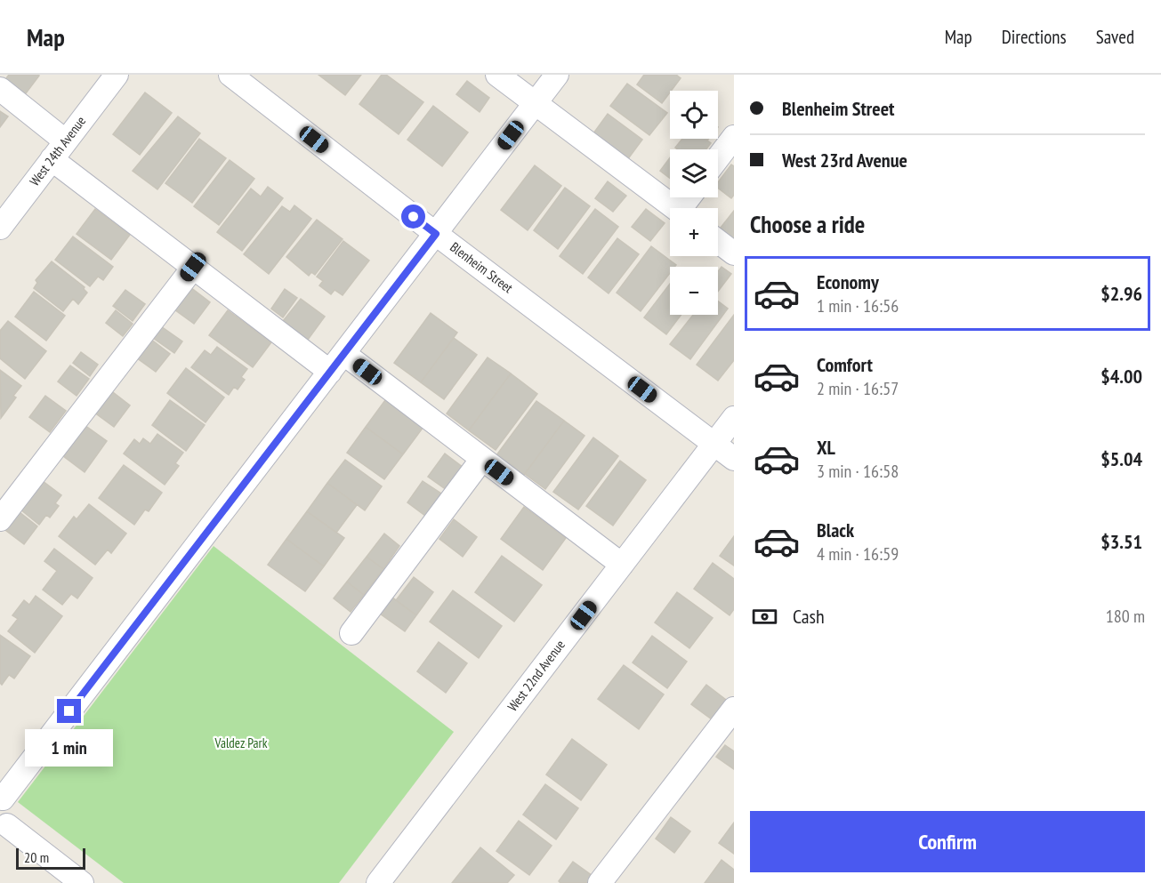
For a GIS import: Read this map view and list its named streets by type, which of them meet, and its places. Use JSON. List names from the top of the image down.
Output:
{
  "streets": {
    "street": ["West 24th Avenue", "Blenheim Street", "West 22nd Avenue"]
  },
  "crossings": [
    ["Blenheim Street", "West 22nd Avenue"]
  ],
  "parks": ["Valdez Park"],
  "scale_bar": "20 m",
  "page": {
    "header": "Map",
    "nav": ["Map", "Directions", "Saved"],
    "banner": ["Blenheim Street", "West 23rd Avenue"],
    "map_buttons": ["+", "−"],
    "heading": "Choose a ride",
    "list": [
      {
        "name": "Economy",
        "note": "1 min · 16:56",
        "value": "$2.96"
      },
      {
        "name": "Comfort",
        "note": "2 min · 16:57",
        "value": "$4.00"
      },
      {
        "name": "XL",
        "note": "3 min · 16:58",
        "value": "$5.04"
      },
      {
        "name": "Black",
        "note": "4 min · 16:59",
        "value": "$3.51"
      }
    ],
    "pay": ["Cash", "180 m"],
    "bubble": "1 min",
    "buttons": "Confirm",
    "scale": "20 m"
  }
}
